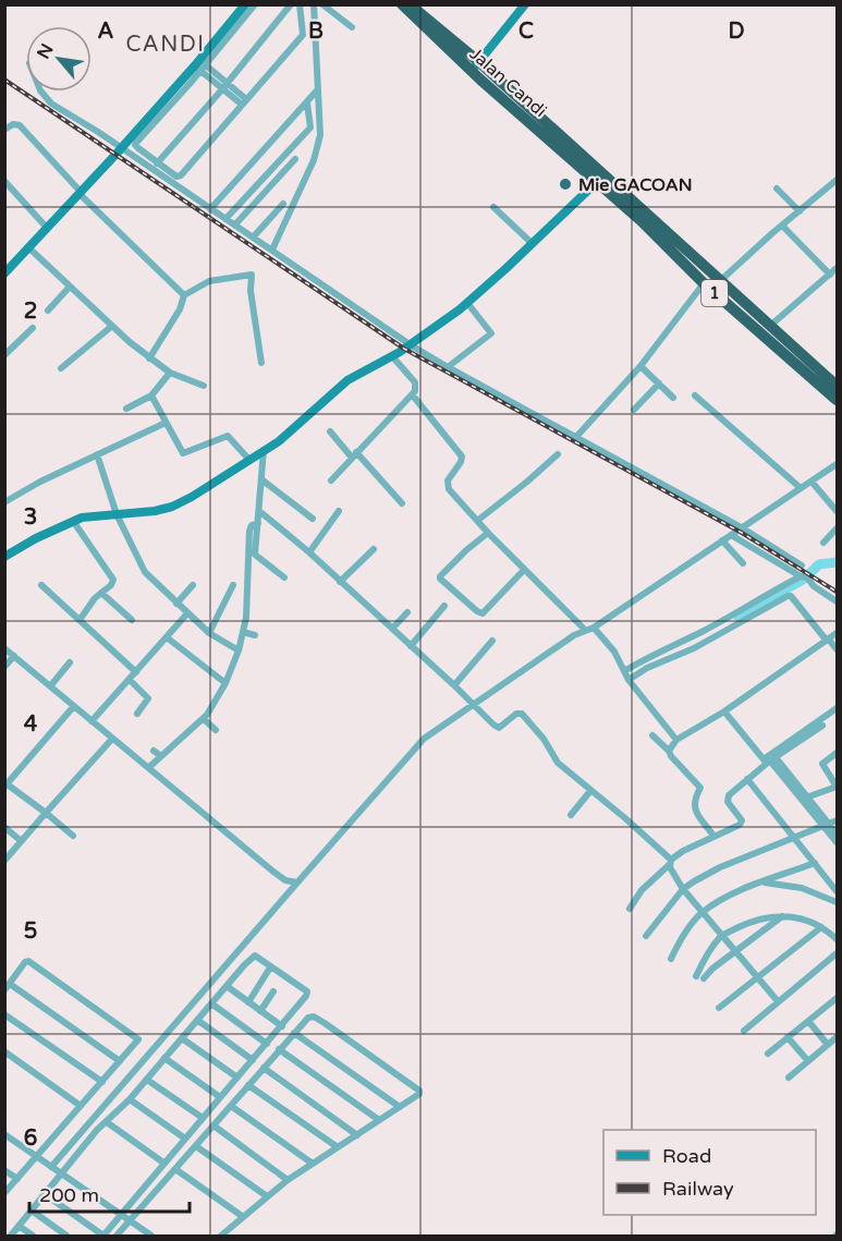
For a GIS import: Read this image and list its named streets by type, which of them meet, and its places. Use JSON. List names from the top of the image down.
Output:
{
  "streets": {
    "highway": ["Jalan Candi", "1"]
  },
  "crossings": [
    ["Jalan Candi", "1"]
  ],
  "districts": ["CANDI"],
  "places": ["Mie GACOAN"],
  "legend": ["Road", "Railway"],
  "scale_bar": "200 m",
  "north": "top left",
  "grid": {
    "columns": [
      "A",
      "B",
      "C",
      "D"
    ],
    "rows": [
      "2",
      "3",
      "4",
      "5",
      "6"
    ]
  }
}
